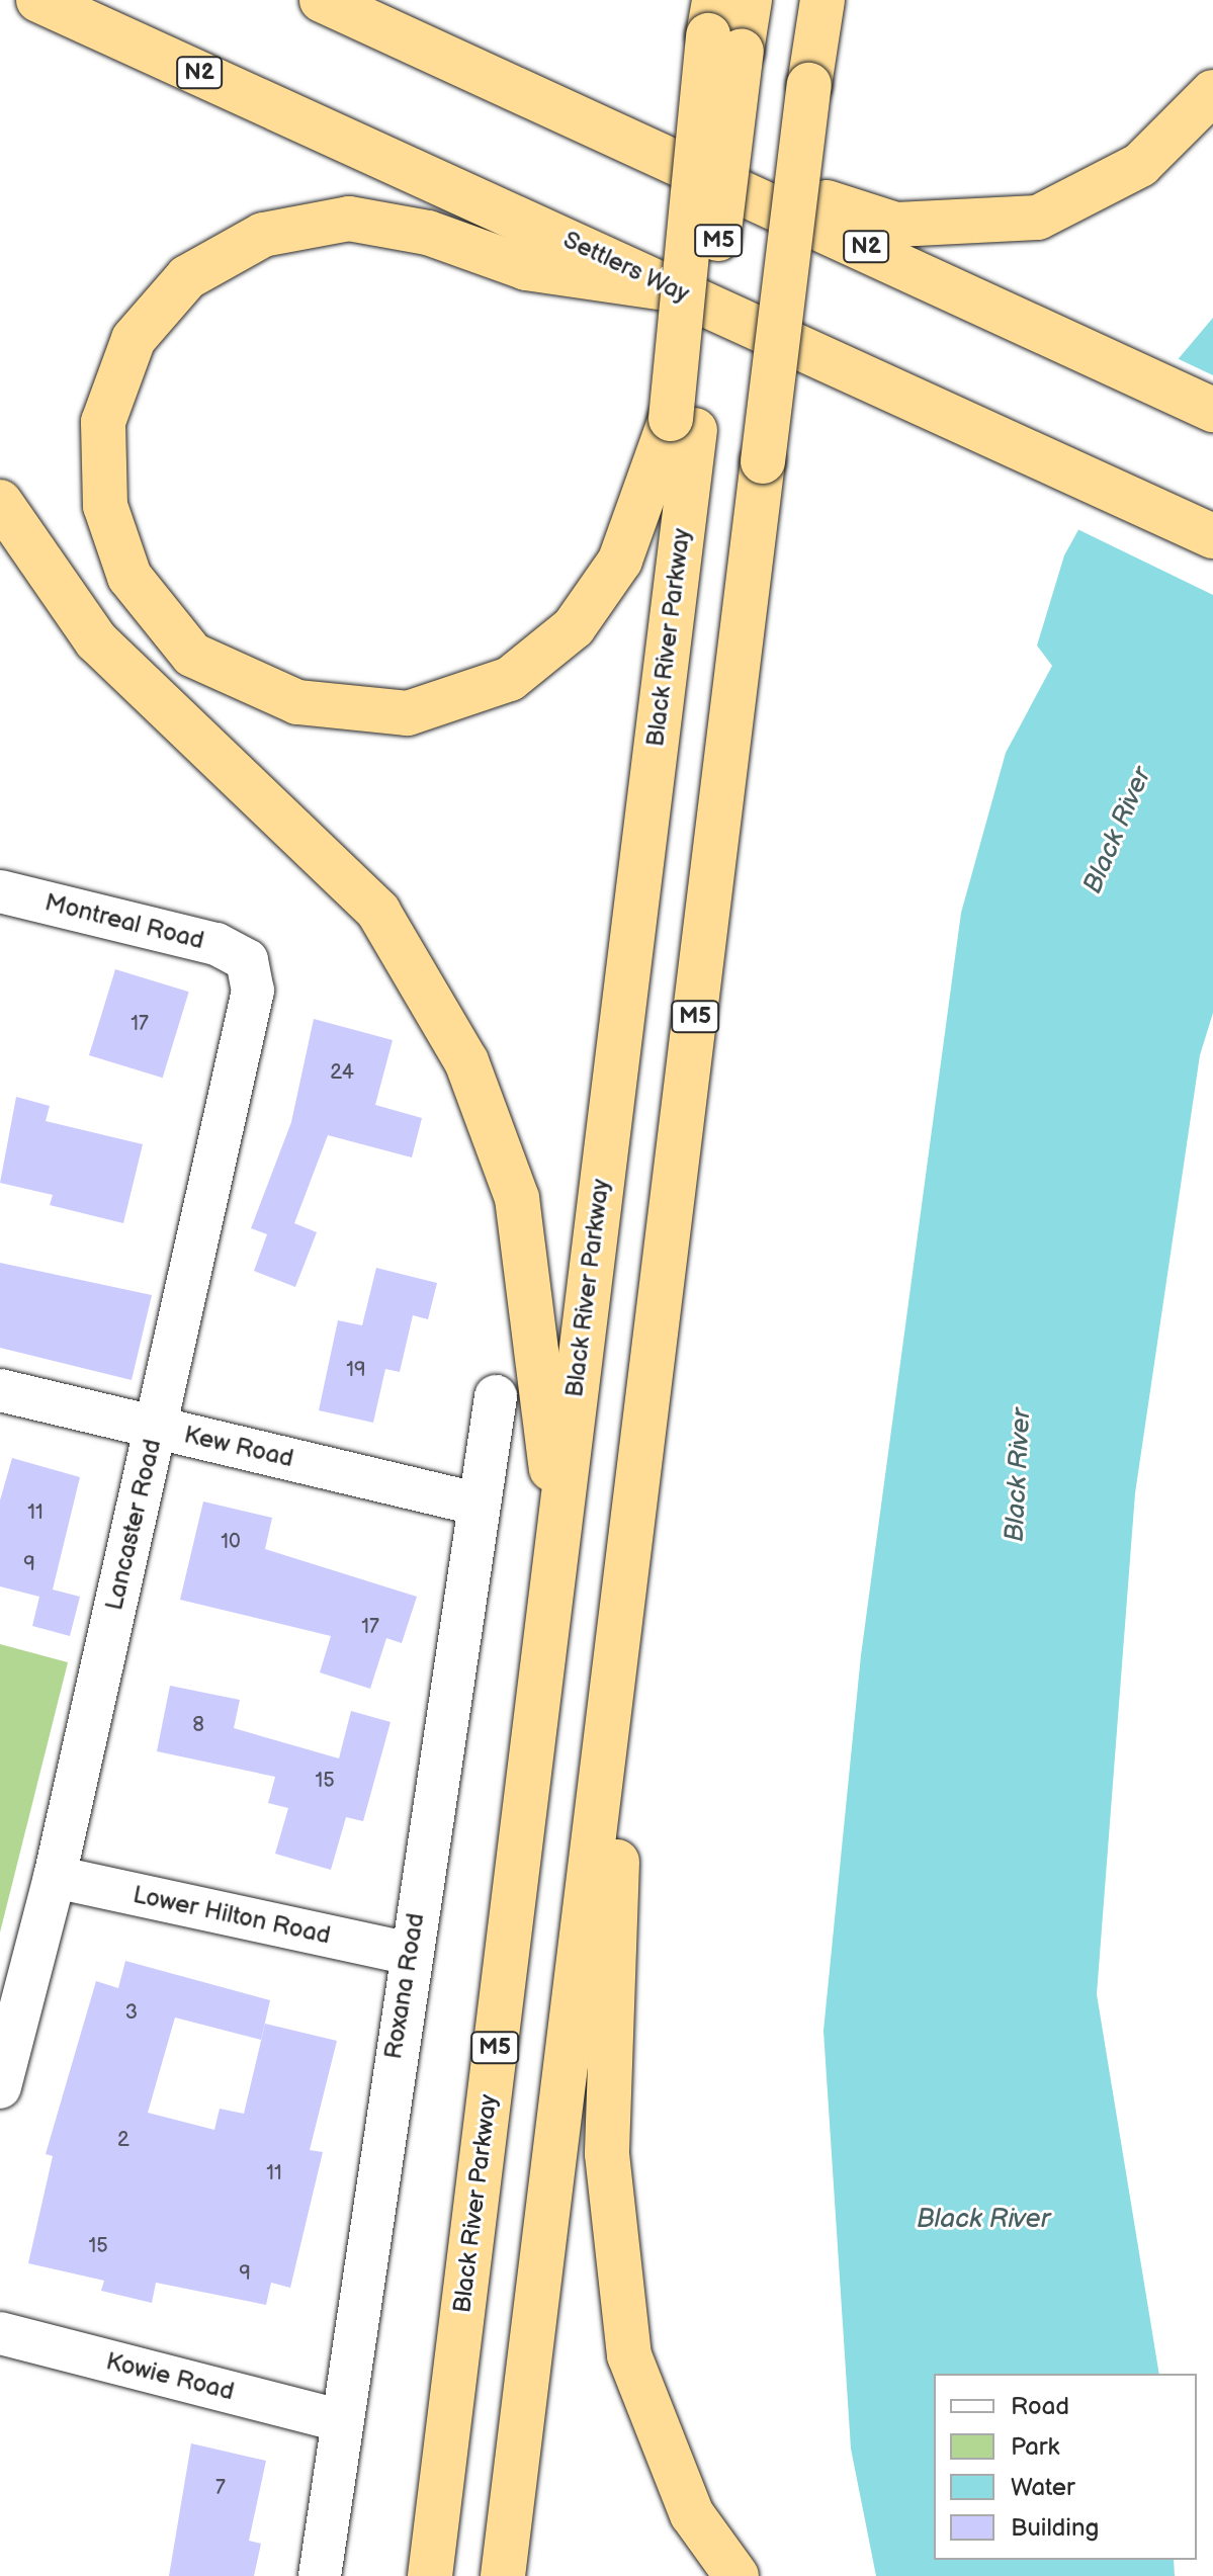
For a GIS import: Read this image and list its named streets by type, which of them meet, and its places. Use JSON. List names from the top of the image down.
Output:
{
  "streets": {
    "highway": [
      "N2",
      "M5",
      "Settlers Way",
      "Black River Parkway"
    ],
    "street": [
      "Montreal Road",
      "Kew Road",
      "Lancaster Road",
      "Lower Hilton Road",
      "Roxana Road",
      "Kowie Road"
    ]
  },
  "crossings": [
    ["Montreal Road", "Lancaster Road"],
    ["Kew Road", "Lancaster Road"],
    ["Kew Road", "Roxana Road"],
    ["Lancaster Road", "Lower Hilton Road"],
    ["Lower Hilton Road", "Roxana Road"],
    ["Roxana Road", "Kowie Road"]
  ],
  "water": ["Black River"],
  "house_numbers": [
    "17",
    "24",
    "19",
    "11",
    "10",
    "9",
    "17",
    "8",
    "15",
    "3",
    "2",
    "11",
    "15",
    "9",
    "7"
  ],
  "legend": [
    "Road",
    "Park",
    "Water",
    "Building"
  ]
}
